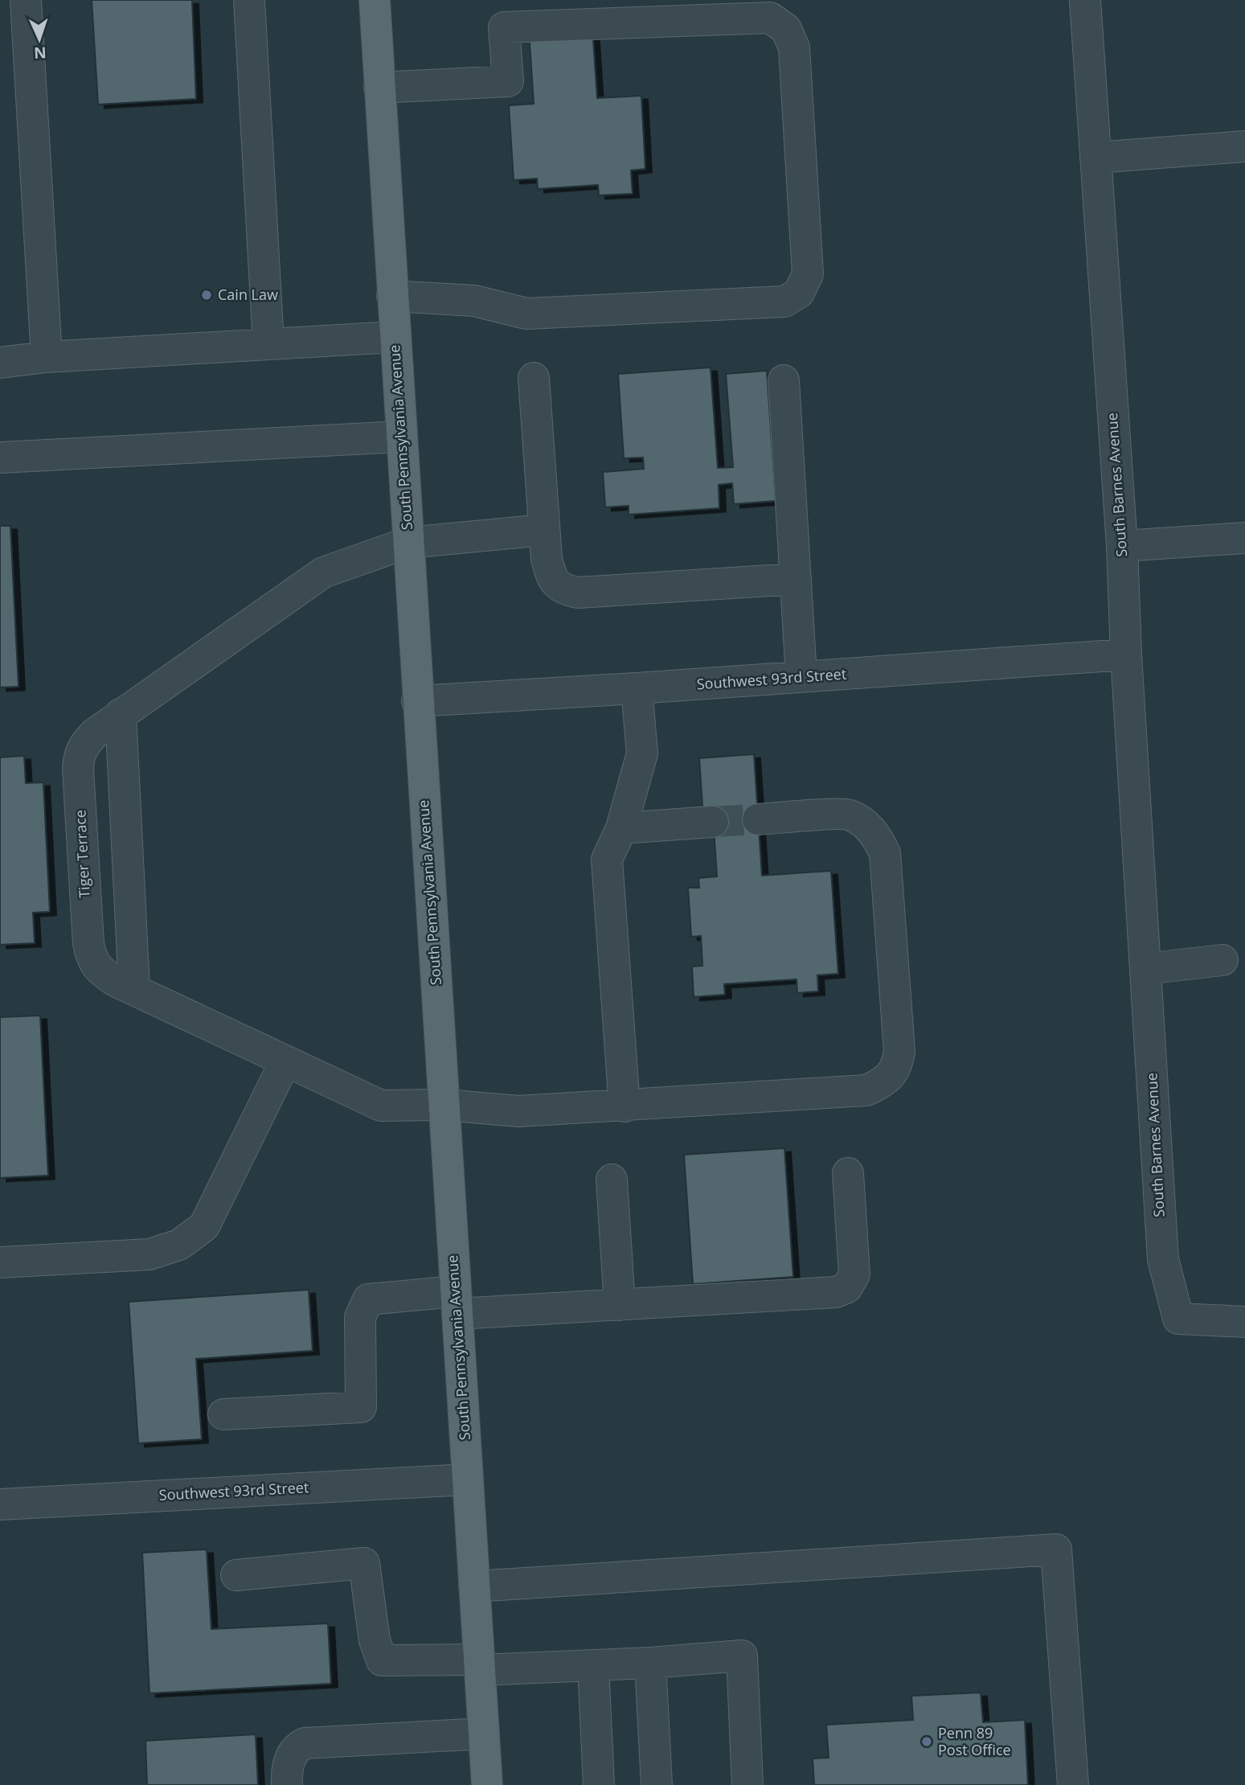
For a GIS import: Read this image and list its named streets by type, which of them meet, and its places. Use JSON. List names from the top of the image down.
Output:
{
  "streets": {
    "main road": ["South Pennsylvania Avenue"],
    "street": ["South Barnes Avenue", "Southwest 93rd Street", "Tiger Terrace"]
  },
  "crossings": [
    ["South Pennsylvania Avenue", "Southwest 93rd Street"],
    ["South Pennsylvania Avenue", "Tiger Terrace"],
    ["South Barnes Avenue", "Southwest 93rd Street"]
  ],
  "places": ["Cain Law", "Penn 89 Post Office"],
  "north": "bottom"
}
